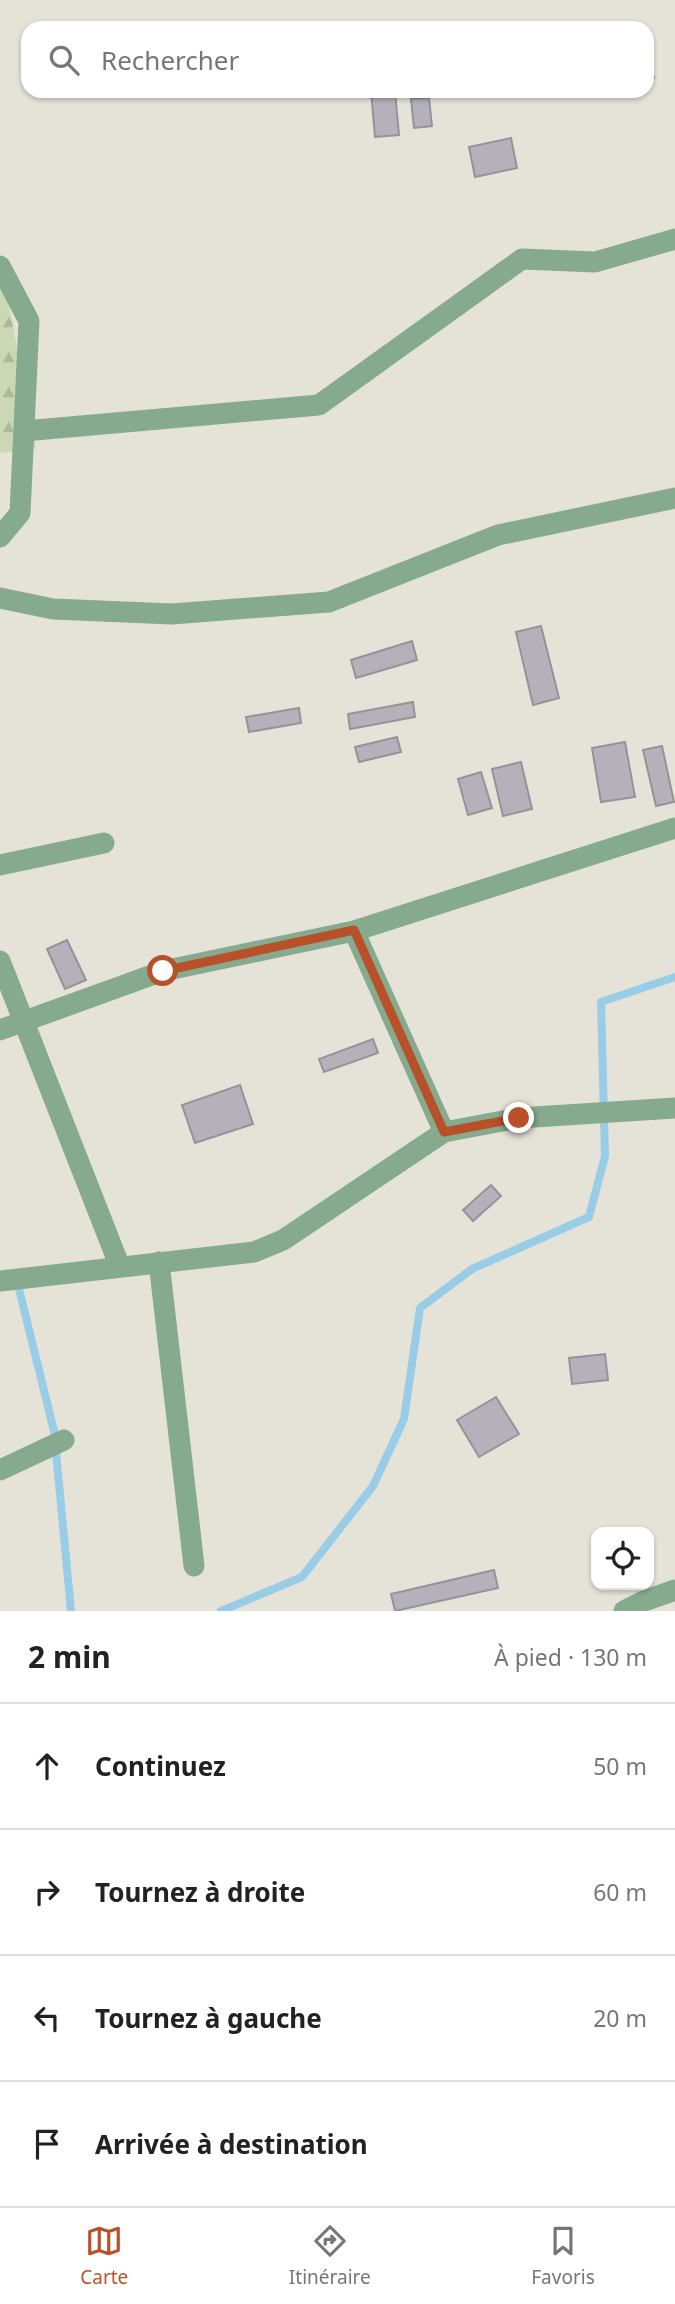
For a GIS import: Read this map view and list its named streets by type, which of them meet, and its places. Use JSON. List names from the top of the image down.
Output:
{
  "page": {
    "search": "Rechercher",
    "heading": ["2 min", "À pied · 130 m"],
    "list": [
      ["Continuez", "50 m"],
      ["Tournez à droite", "60 m"],
      ["Tournez à gauche", "20 m"],
      "Arrivée à destination"
    ],
    "nav": ["Carte", "Itinéraire", "Favoris"]
  }
}
